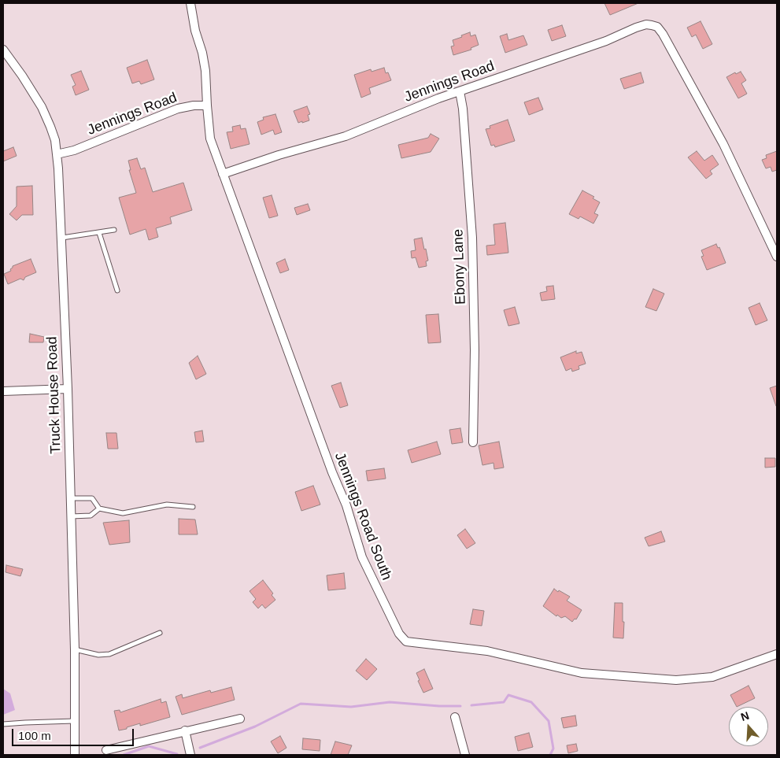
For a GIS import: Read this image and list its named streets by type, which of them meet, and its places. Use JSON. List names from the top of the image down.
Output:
{
  "streets": {
    "street": [
      "Jennings Road",
      "Ebony Lane",
      "Truck House Road",
      "Jennings Road South"
    ]
  },
  "crossings": [
    ["Jennings Road", "Ebony Lane"],
    ["Jennings Road", "Truck House Road"],
    ["Jennings Road", "Jennings Road South"]
  ],
  "scale_bar": "100 m",
  "north": "top"
}
